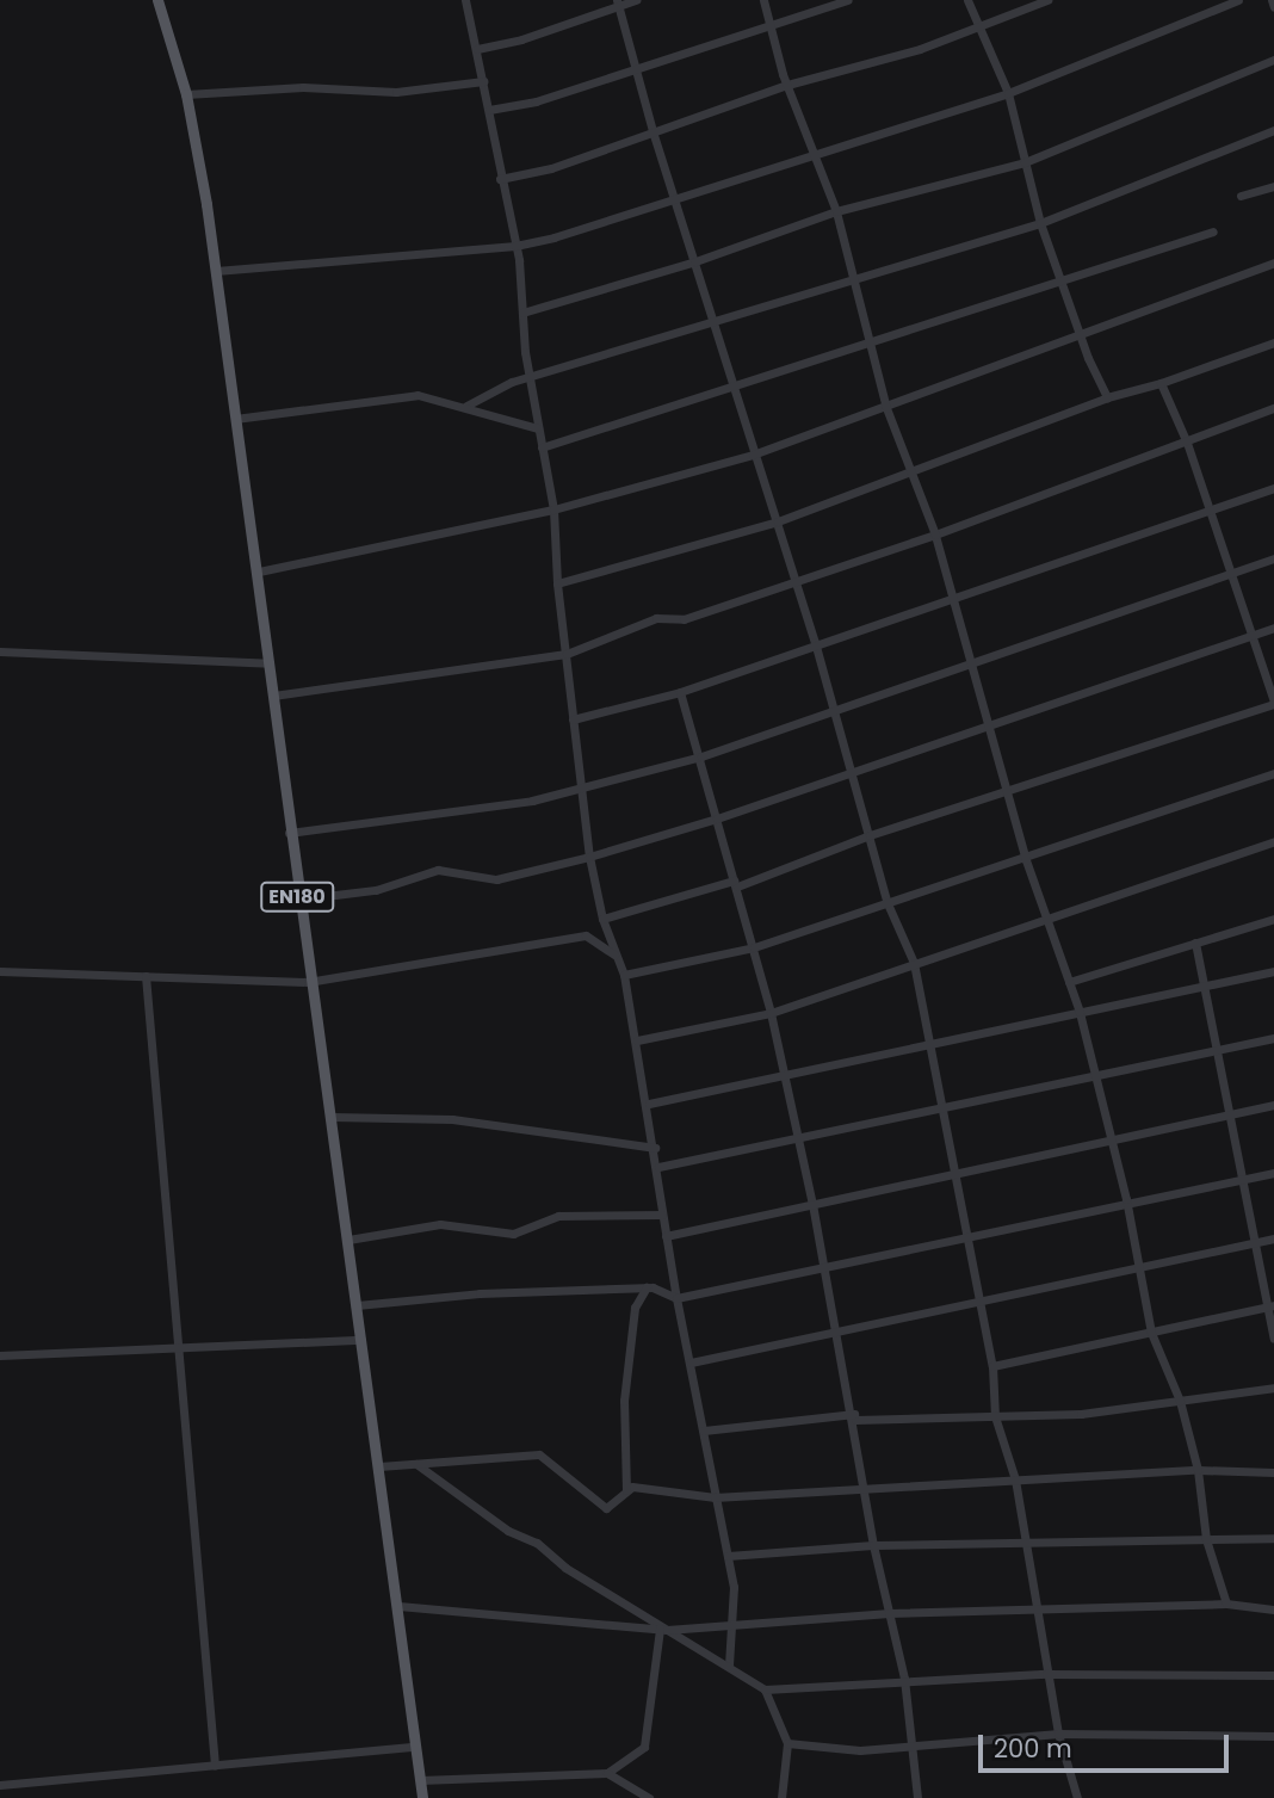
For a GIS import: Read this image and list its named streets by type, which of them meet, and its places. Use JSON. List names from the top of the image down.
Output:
{
  "streets": {
    "main road": ["EN180"]
  },
  "scale_bar": "200 m"
}
